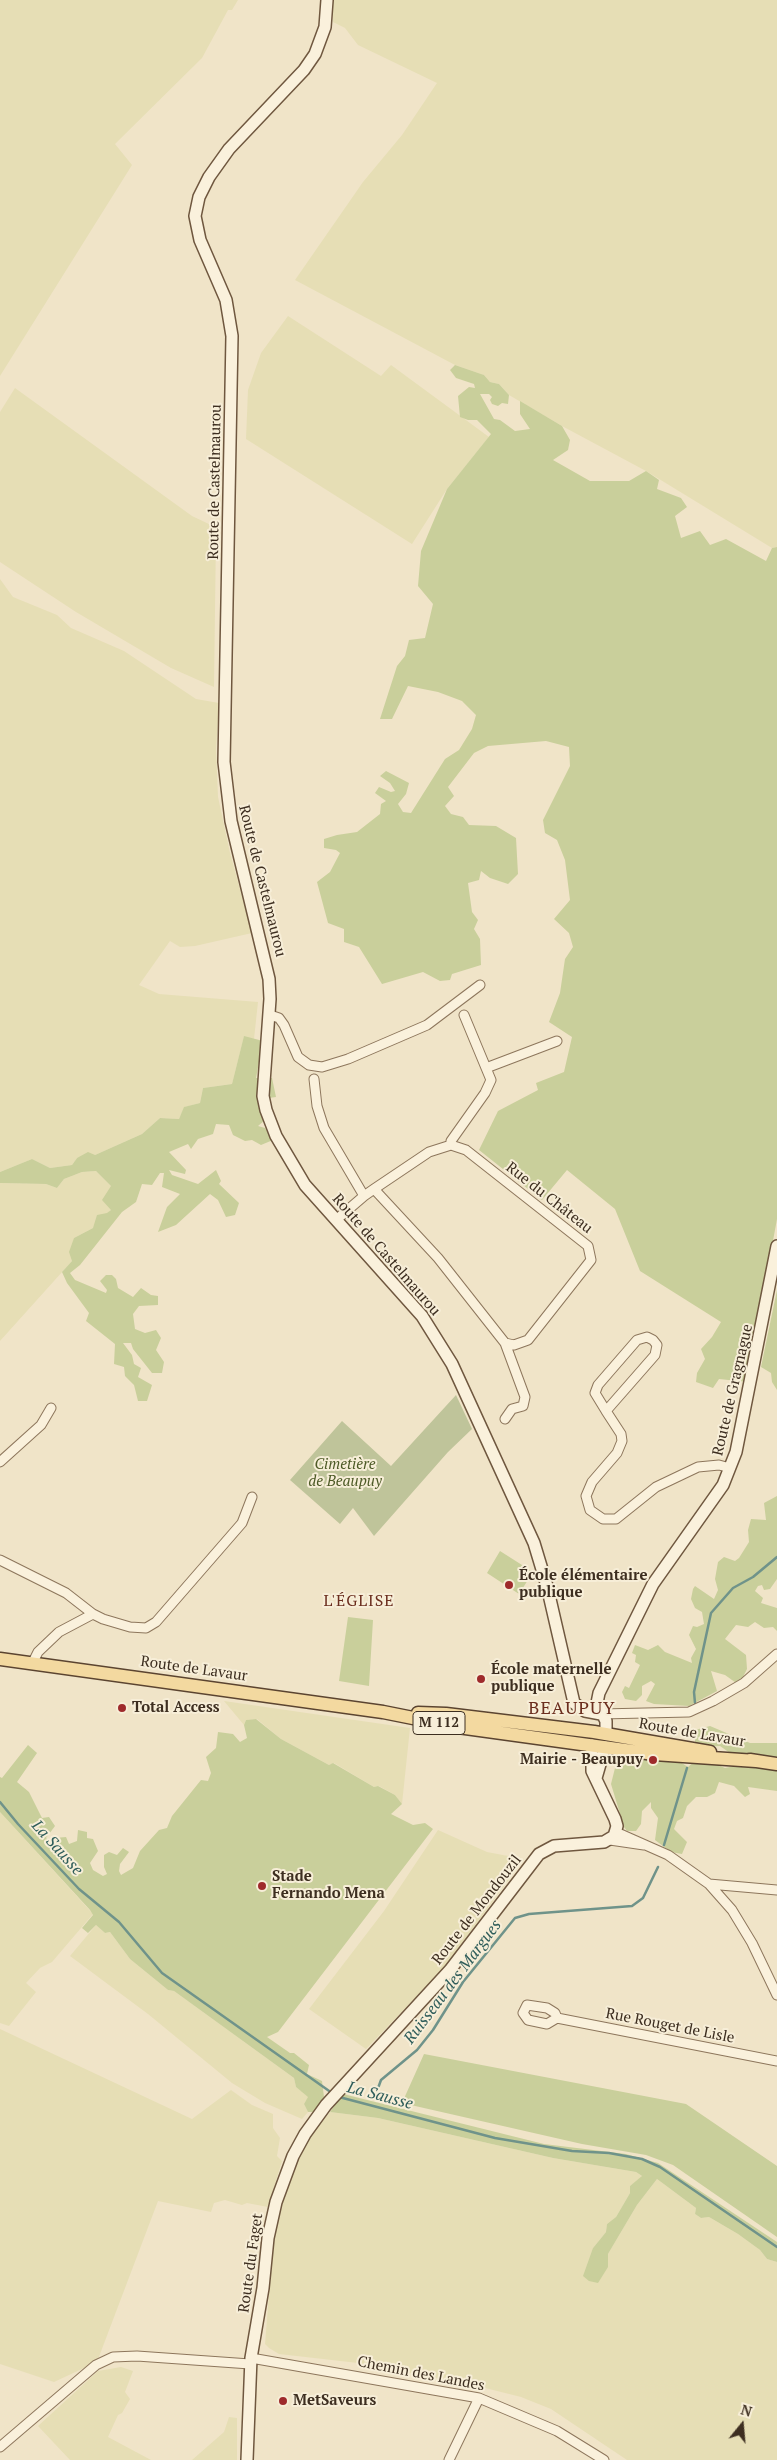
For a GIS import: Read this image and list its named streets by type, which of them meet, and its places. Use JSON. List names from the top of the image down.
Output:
{
  "streets": {
    "main road": ["Route de Lavaur", "M 112"],
    "street": [
      "Route de Castelmaurou",
      "Rue du Château",
      "Route de Gragnague",
      "Route de Mondouzil",
      "Rue Rouget de Lisle",
      "Route du Faget",
      "Chemin des Landes"
    ]
  },
  "crossings": [
    ["Route de Castelmaurou", "Route de Gragnague"],
    ["Route de Gragnague", "Route de Lavaur"],
    ["Route de Mondouzil", "Route du Faget"],
    ["Route du Faget", "Chemin des Landes"]
  ],
  "districts": ["L'ÉGLISE", "BEAUPUY"],
  "water": ["La Sausse", "Ruisseau des Margues"],
  "parks": ["Cimetière de Beaupuy"],
  "places": [
    "École élémentaire publique",
    "École maternelle publique",
    "Total Access",
    "Mairie - Beaupuy",
    "Stade Fernando Mena",
    "MetSaveurs"
  ],
  "north": "top"
}
